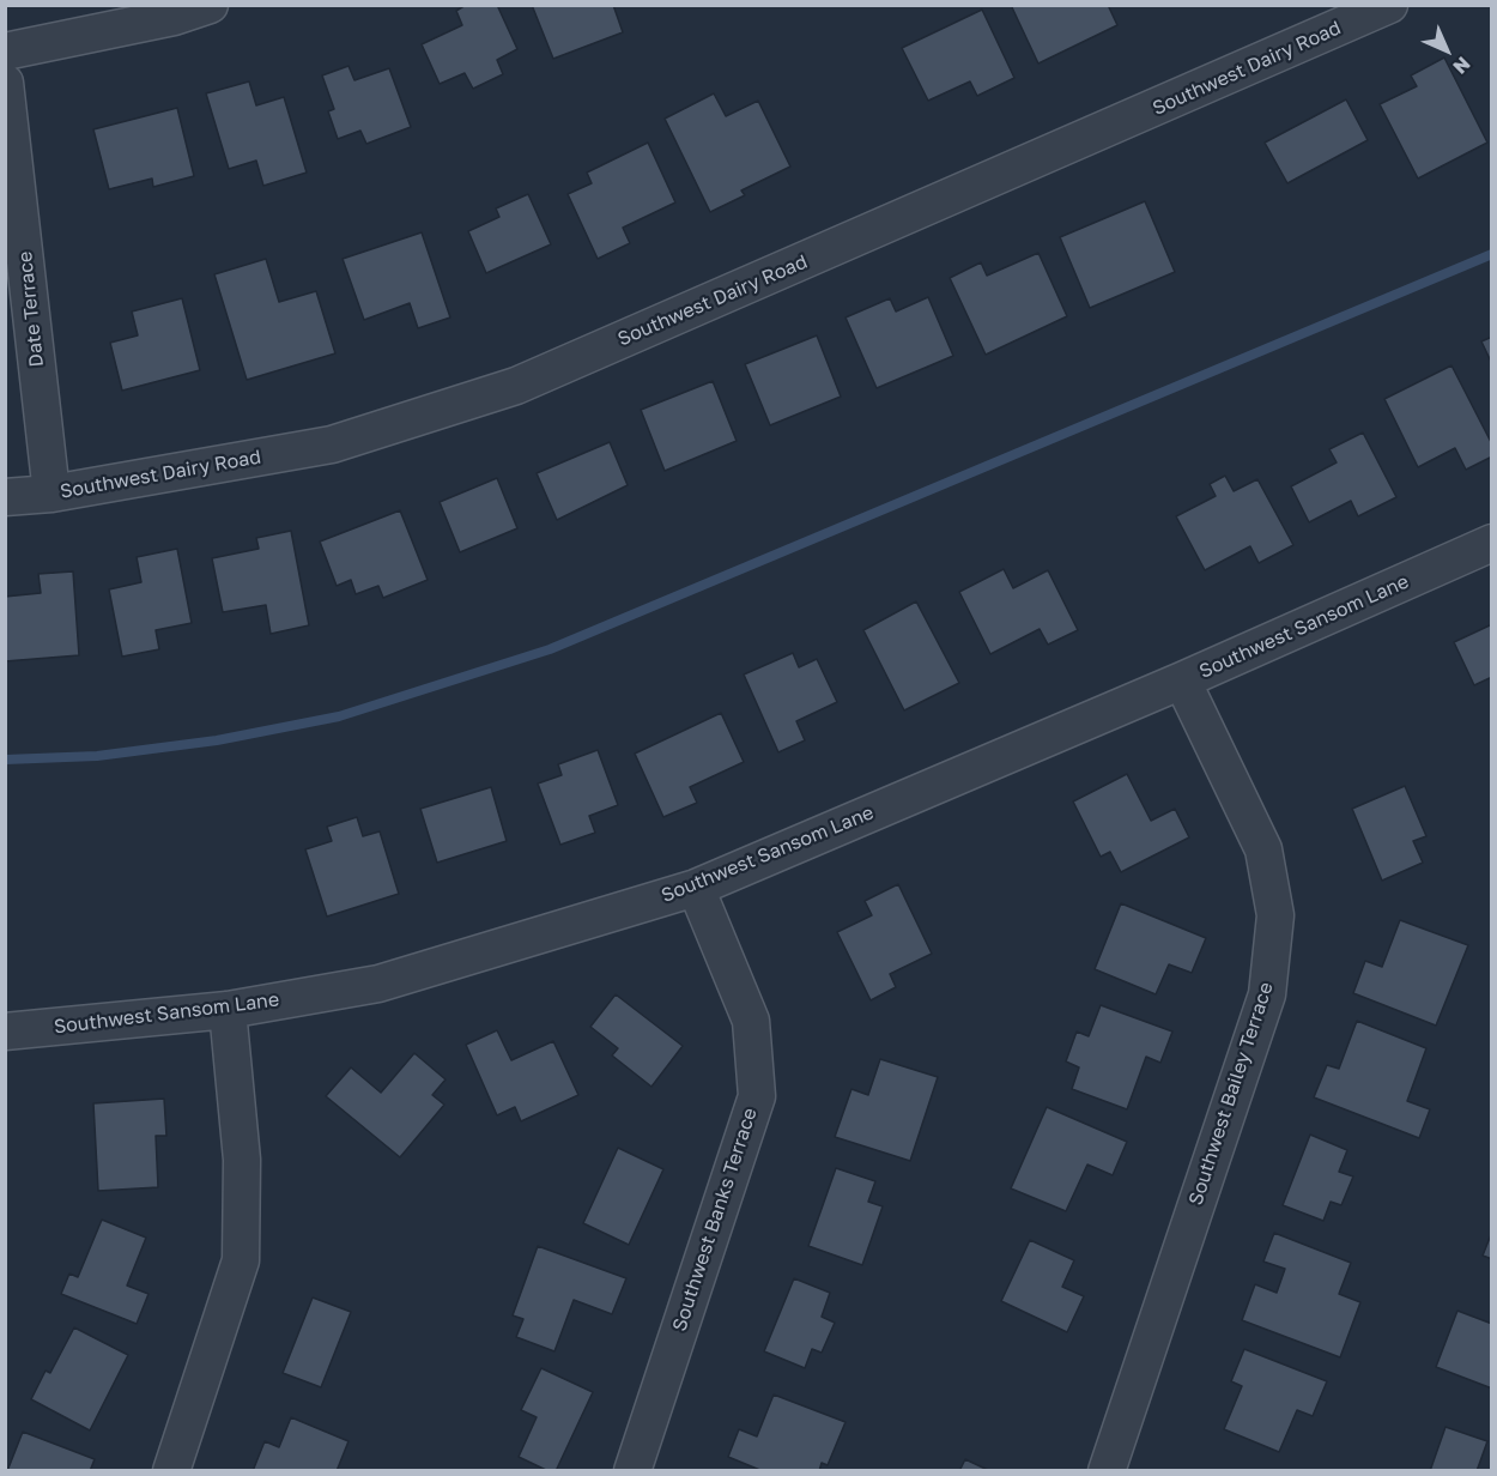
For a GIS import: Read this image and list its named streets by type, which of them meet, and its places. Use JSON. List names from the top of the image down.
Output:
{
  "streets": {
    "street": [
      "Southwest Dairy Road",
      "Date Terrace",
      "Southwest Sansom Lane",
      "Southwest Bailey Terrace",
      "Southwest Banks Terrace"
    ]
  },
  "crossings": [
    ["Southwest Dairy Road", "Date Terrace"],
    ["Southwest Sansom Lane", "Southwest Bailey Terrace"],
    ["Southwest Sansom Lane", "Southwest Banks Terrace"]
  ],
  "north": "bottom right"
}
